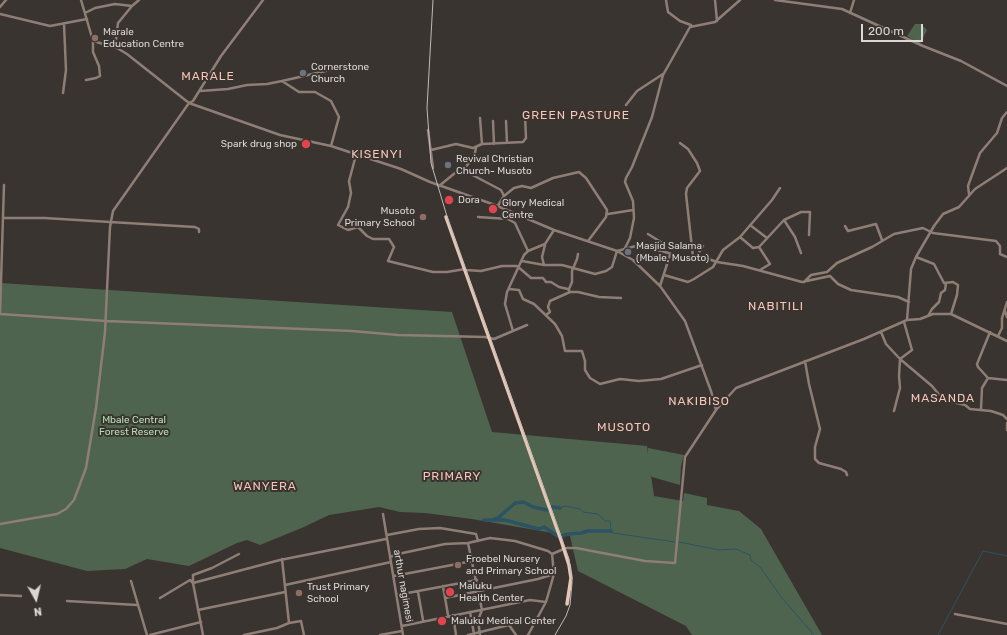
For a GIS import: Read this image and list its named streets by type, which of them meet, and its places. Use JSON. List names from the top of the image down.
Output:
{
  "streets": {
    "street": ["arthur nagimesi"]
  },
  "districts": [
    "MARALE",
    "GREEN PASTURE",
    "KISENYI",
    "NABITILI",
    "MASANDA",
    "NAKIBISO",
    "MUSOTO",
    "PRIMARY",
    "WANYERA"
  ],
  "parks": ["Mbale Central Forest Reserve"],
  "places": [
    "Marale Education Centre",
    "Cornerstone Church",
    "Spark drug shop",
    "Revival Christian Church- Musoto",
    "Dora",
    "Glory Medical Centre",
    "Musoto Primary School",
    "Masjid Salama (Mbale, Musoto)",
    "Froebel Nursery and Primary School",
    "Maluku Health Center",
    "Trust Primary School",
    "Maluku Medical Center"
  ],
  "scale_bar": "200 m",
  "north": "bottom"
}
